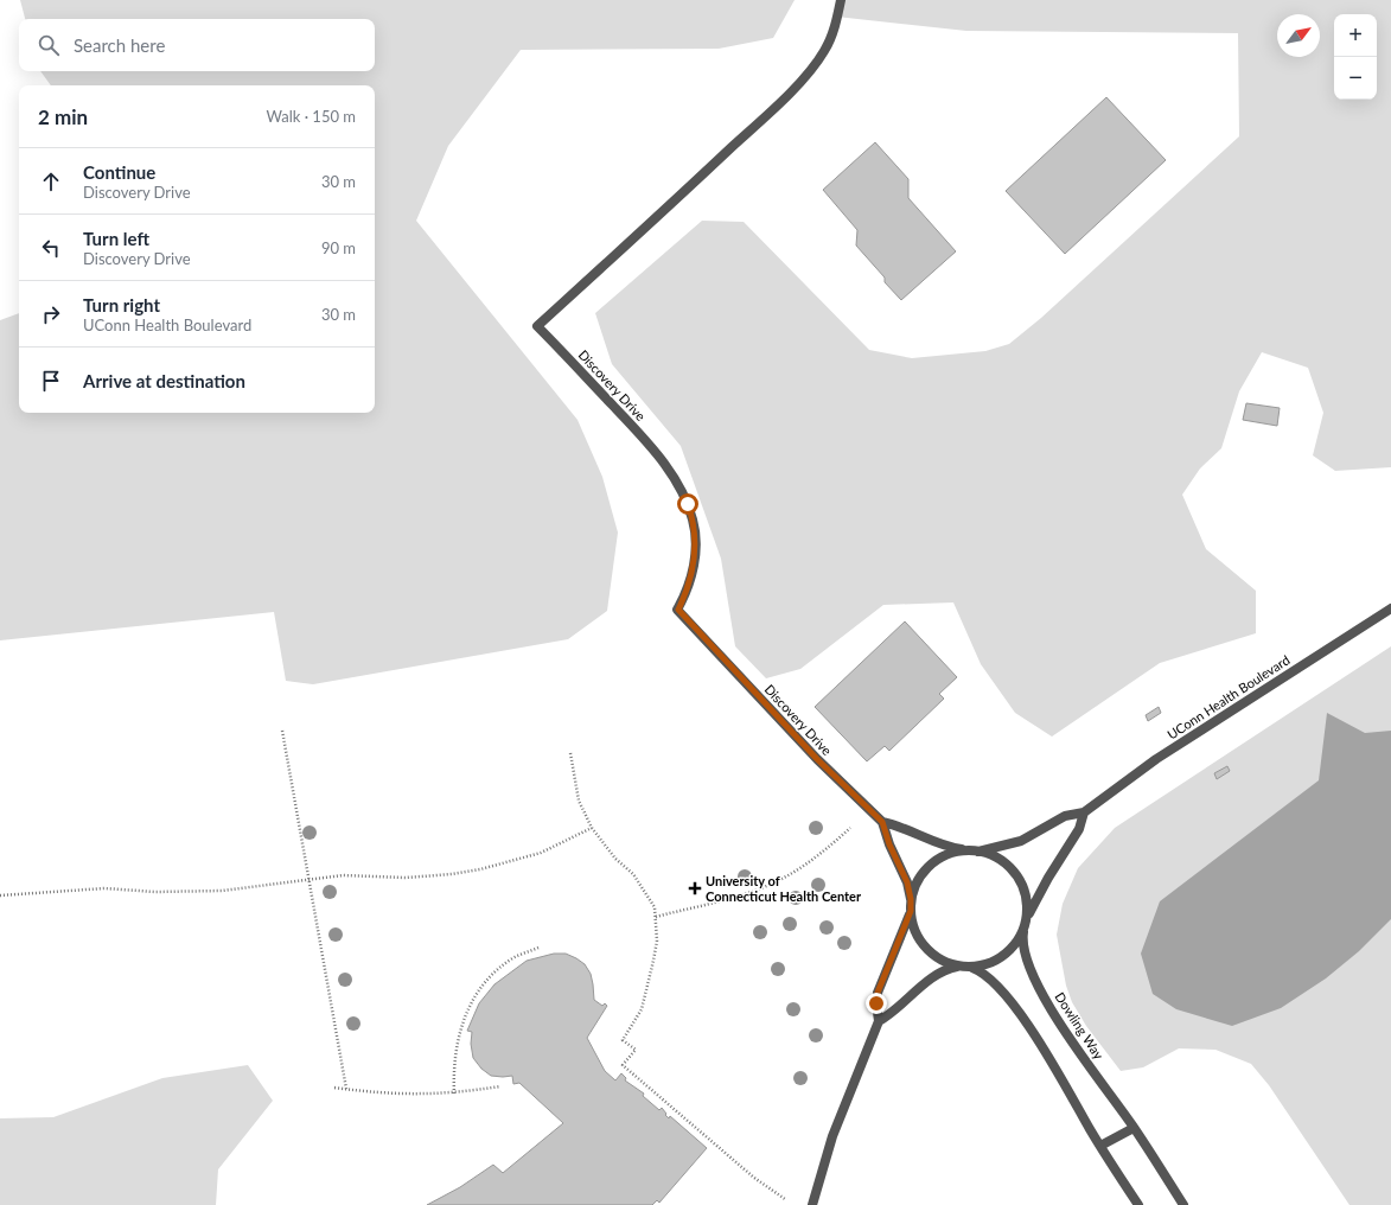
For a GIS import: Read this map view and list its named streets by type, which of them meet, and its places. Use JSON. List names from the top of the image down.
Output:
{
  "streets": {
    "street": ["Discovery Drive", "UConn Health Boulevard", "Dowling Way"]
  },
  "crossings": [
    ["Discovery Drive", "UConn Health Boulevard"],
    ["Discovery Drive", "Dowling Way"],
    ["UConn Health Boulevard", "Dowling Way"]
  ],
  "places": {
    "health": ["University of Connecticut Health Center"]
  },
  "north": "top right",
  "page": {
    "map_buttons": ["+", "−"],
    "search": "Search here",
    "heading": ["2 min", "Walk · 150 m"],
    "list": [
      ["Continue", "Discovery Drive", "30 m"],
      ["Turn left", "Discovery Drive", "90 m"],
      ["Turn right", "UConn Health Boulevard", "30 m"],
      "Arrive at destination"
    ]
  }
}
